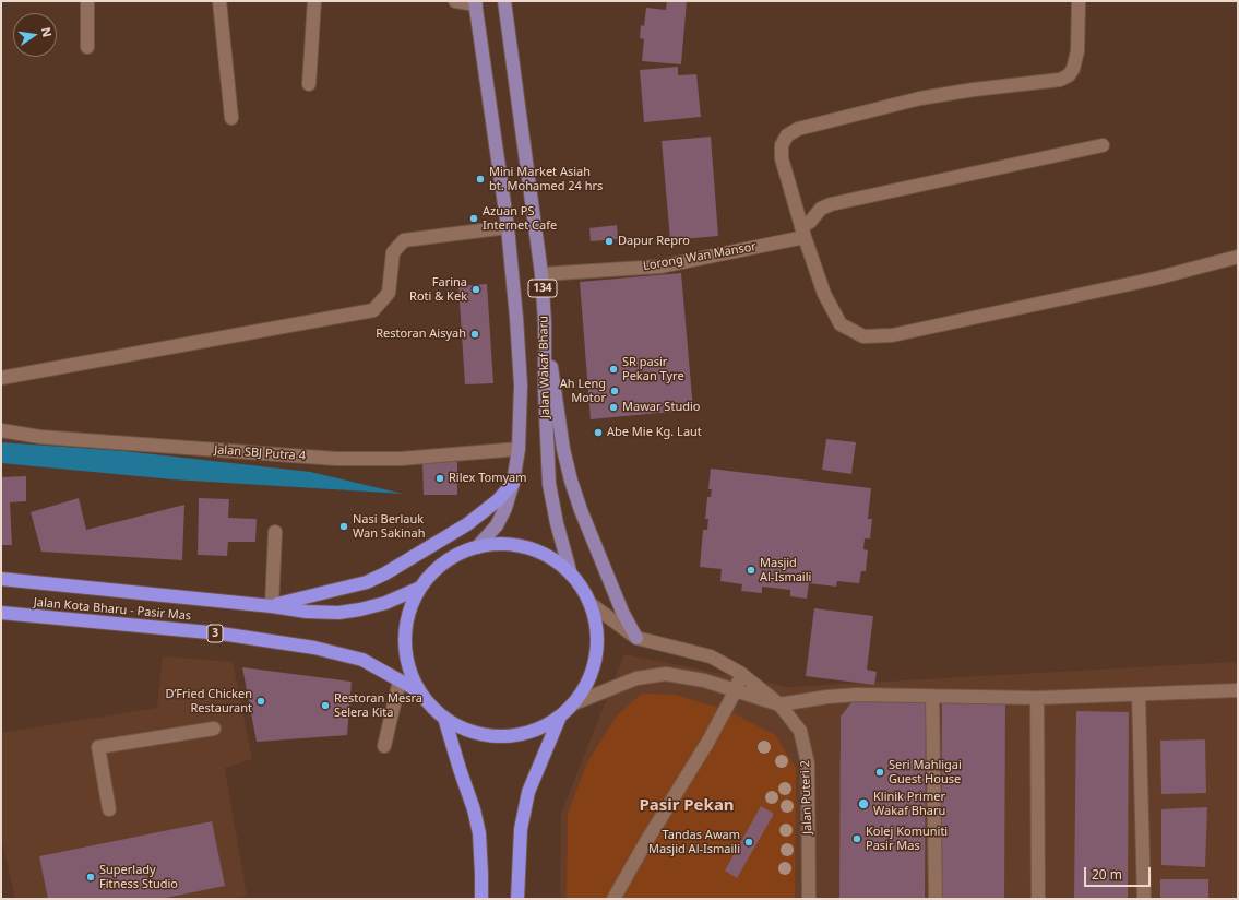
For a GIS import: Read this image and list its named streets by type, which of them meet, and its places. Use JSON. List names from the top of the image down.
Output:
{
  "streets": {
    "highway": ["Jalan Kota Bharu - Pasir Mas", "3"],
    "main road": ["134", "Jalan Wakaf Bharu"],
    "street": ["Lorong Wan Mansor", "Jalan SBJ Putra 4", "Jalan Puteri 2"]
  },
  "crossings": [
    ["Lorong Wan Mansor", "Jalan Wakaf Bharu"],
    ["Jalan Wakaf Bharu", "Jalan SBJ Putra 4"]
  ],
  "districts": ["Pasir Pekan"],
  "places": [
    "Mini Market Asiah bt. Mohamed 24 hrs",
    "Azuan PS Internet Cafe",
    "Dapur Repro",
    "Farina Roti & Kek",
    "Restoran Aisyah",
    "SR pasir Pekan Tyre",
    "Ah Leng Motor",
    "Mawar Studio",
    "Abe Mie Kg. Laut",
    "Rilex Tomyam",
    "Nasi Berlauk Wan Sakinah",
    "Masjid Al-Ismaili",
    "D’Fried Chicken Restaurant",
    "Restoran Mesra Selera Kita",
    "Seri Mahligai Guest House",
    "Klinik Primer Wakaf Bharu",
    "Kolej Komuniti Pasir Mas",
    "Tandas Awam Masjid Al-Ismaili",
    "Superlady Fitness Studio"
  ],
  "scale_bar": "20 m",
  "north": "right"
}
